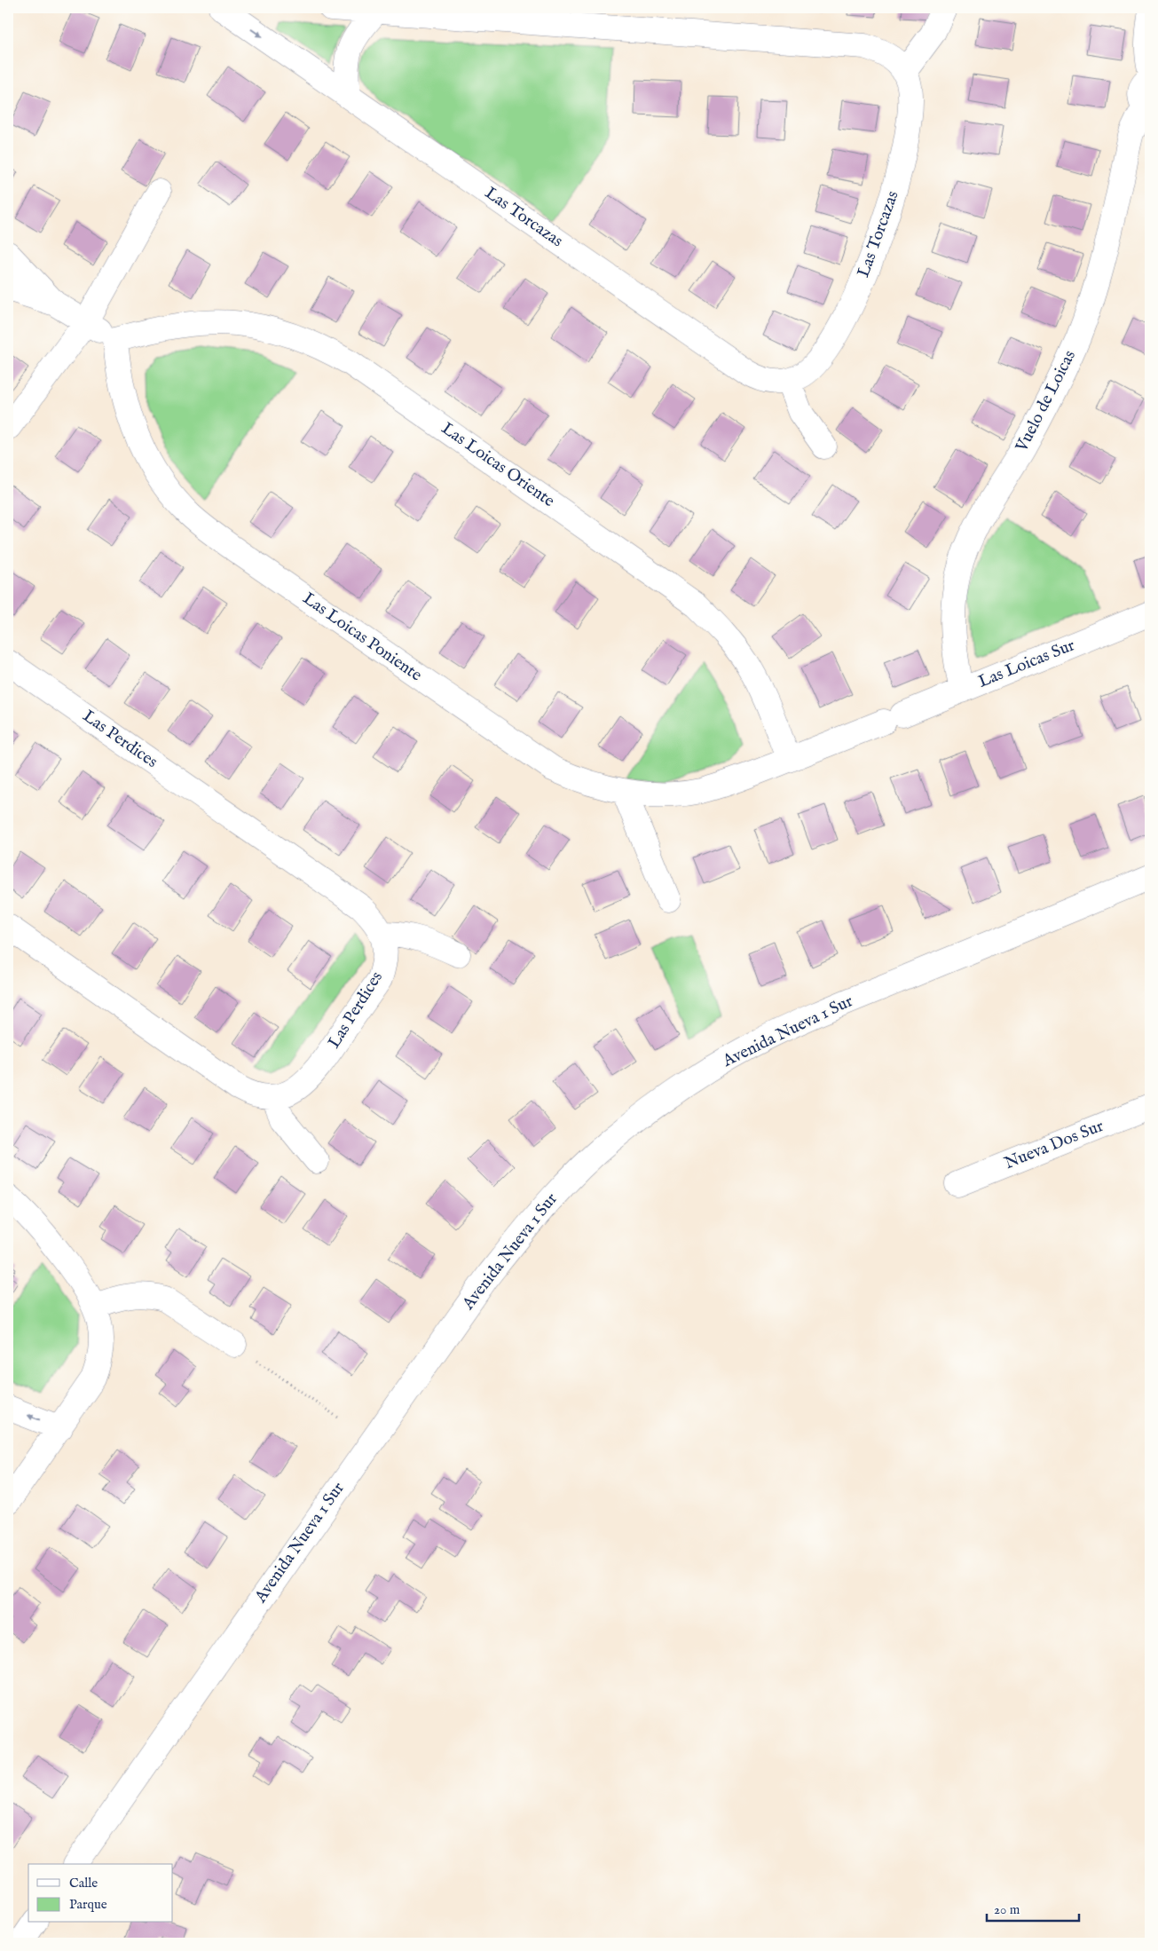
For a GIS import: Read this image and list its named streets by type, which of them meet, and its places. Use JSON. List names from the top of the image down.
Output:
{
  "streets": {
    "street": [
      "Las Torcazas",
      "Vuelo de Loicas",
      "Las Loicas Oriente",
      "Las Loicas Poniente",
      "Las Loicas Sur",
      "Las Perdices",
      "Avenida Nueva 1 Sur",
      "Nueva Dos Sur"
    ]
  },
  "crossings": [
    ["Vuelo de Loicas", "Las Loicas Sur"],
    ["Las Loicas Oriente", "Las Loicas Poniente"],
    ["Las Loicas Oriente", "Las Loicas Sur"],
    ["Las Loicas Poniente", "Las Loicas Sur"]
  ],
  "legend": ["Calle", "Parque"],
  "scale_bar": "20 m"
}
